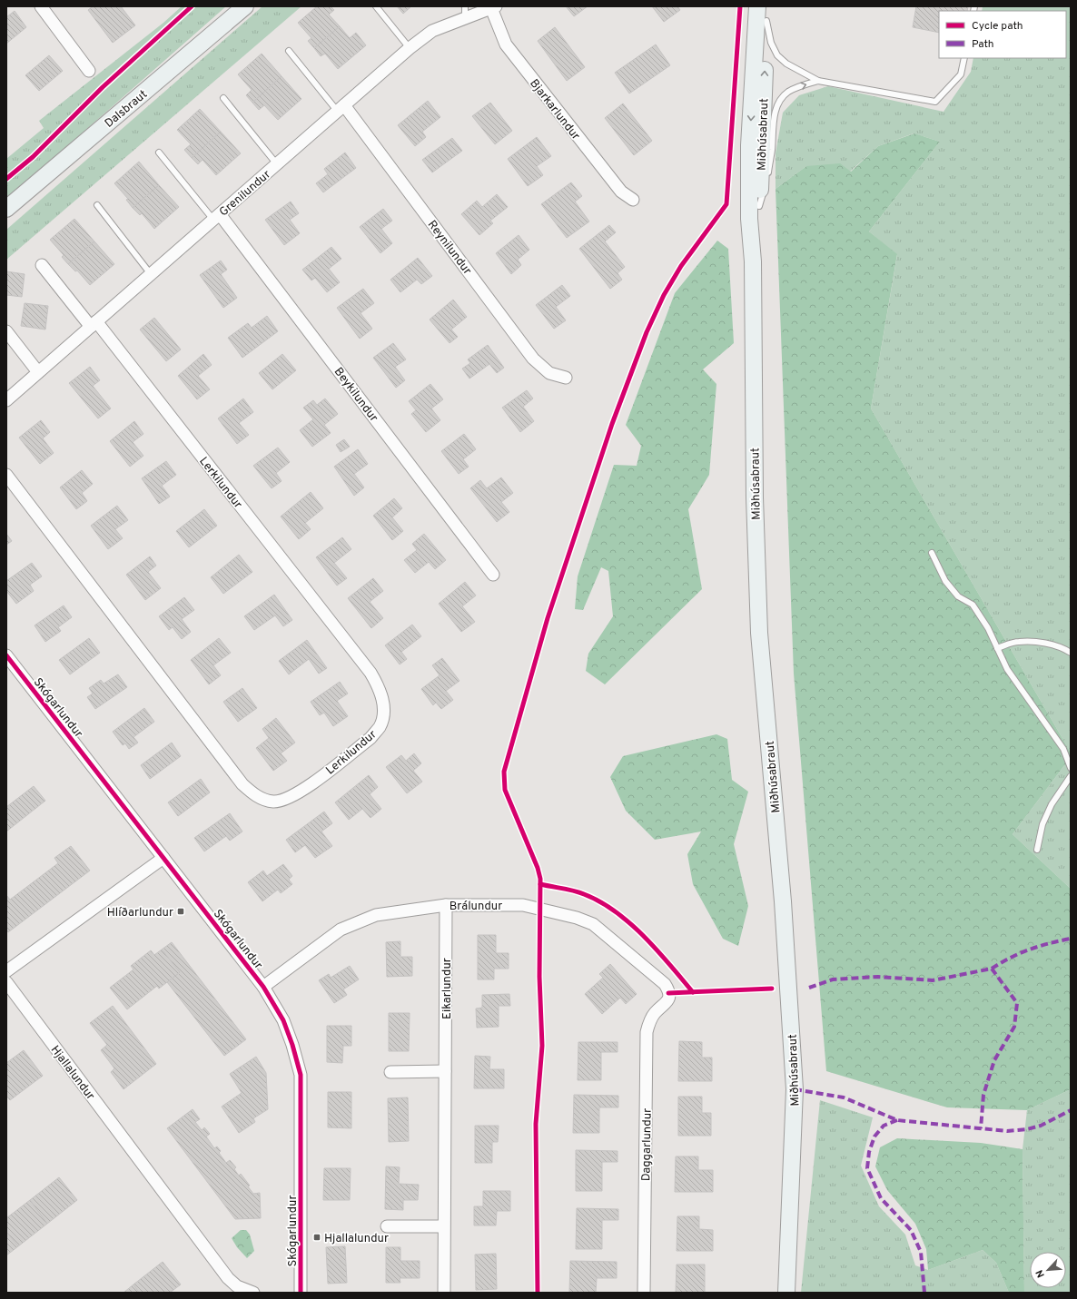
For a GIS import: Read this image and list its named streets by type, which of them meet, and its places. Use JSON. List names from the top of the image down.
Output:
{
  "streets": {
    "street": [
      "Dalsbraut",
      "Bjarkarlundur",
      "Miðhúsabraut",
      "Grenilundur",
      "Reynilundur",
      "Beykilundur",
      "Lerkilundur",
      "Skógarlundur",
      "Brálundur",
      "Eikarlundur",
      "Hjallalundur",
      "Daggarlundur"
    ]
  },
  "crossings": [
    ["Bjarkarlundur", "Grenilundur"],
    ["Grenilundur", "Reynilundur"],
    ["Grenilundur", "Beykilundur"],
    ["Grenilundur", "Lerkilundur"],
    ["Skógarlundur", "Brálundur"],
    ["Brálundur", "Eikarlundur"],
    ["Brálundur", "Daggarlundur"]
  ],
  "places": {
    "transit": ["Hlíðarlundur", "Hjallalundur"]
  },
  "legend": ["Cycle path", "Path"],
  "north": "bottom left"
}
